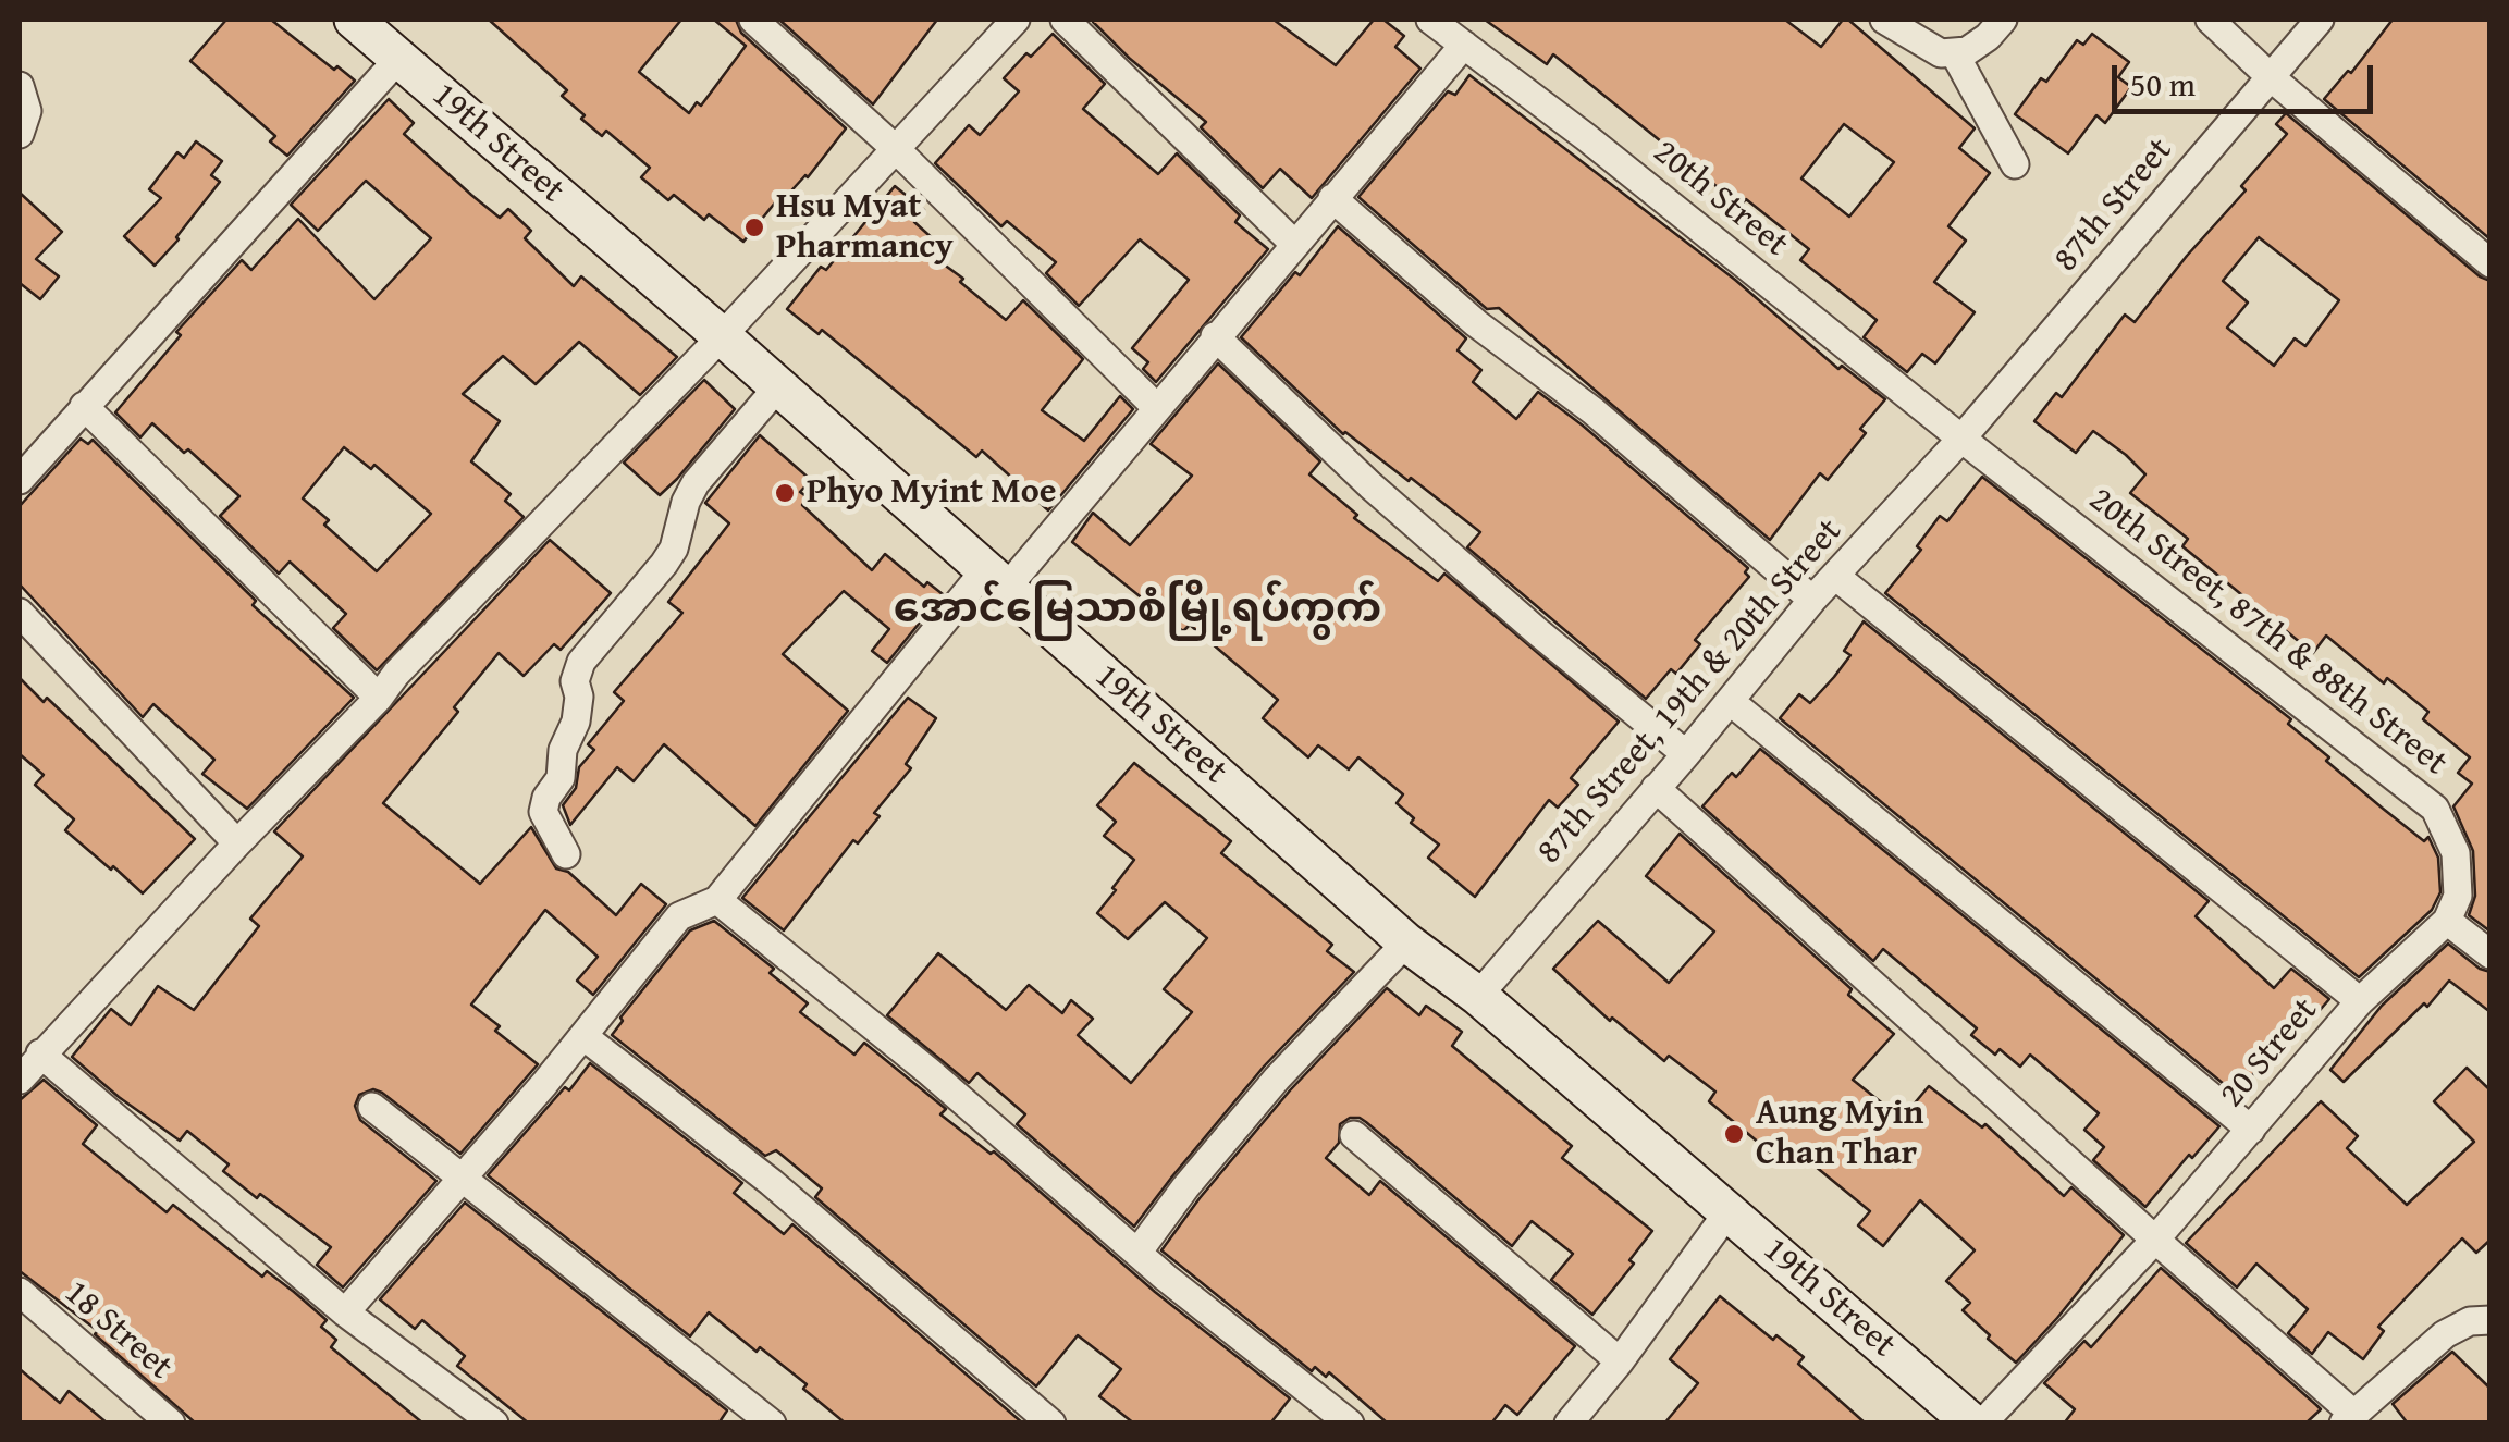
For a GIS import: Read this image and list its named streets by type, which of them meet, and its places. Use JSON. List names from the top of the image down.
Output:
{
  "streets": {
    "street": [
      "19th Street",
      "20th Street",
      "87th Street",
      "20th Street, 87th & 88th Street",
      "87th Street, 19th & 20th Street",
      "20 Street",
      "18 Street"
    ]
  },
  "crossings": [
    ["19th Street", "87th Street, 19th & 20th Street"],
    ["20th Street", "87th Street"],
    ["20th Street", "20th Street, 87th & 88th Street"],
    ["20th Street", "87th Street, 19th & 20th Street"],
    ["87th Street", "20th Street, 87th & 88th Street"],
    ["87th Street", "87th Street, 19th & 20th Street"],
    ["20th Street, 87th & 88th Street", "87th Street, 19th & 20th Street"],
    ["20th Street, 87th & 88th Street", "20 Street"]
  ],
  "districts": ["အောင်မြေသာစံမြို့ရပ်ကွက်"],
  "places": ["Hsu Myat Pharmancy", "Phyo Myint Moe", "Aung Myin Chan Thar"],
  "scale_bar": "50 m"
}
